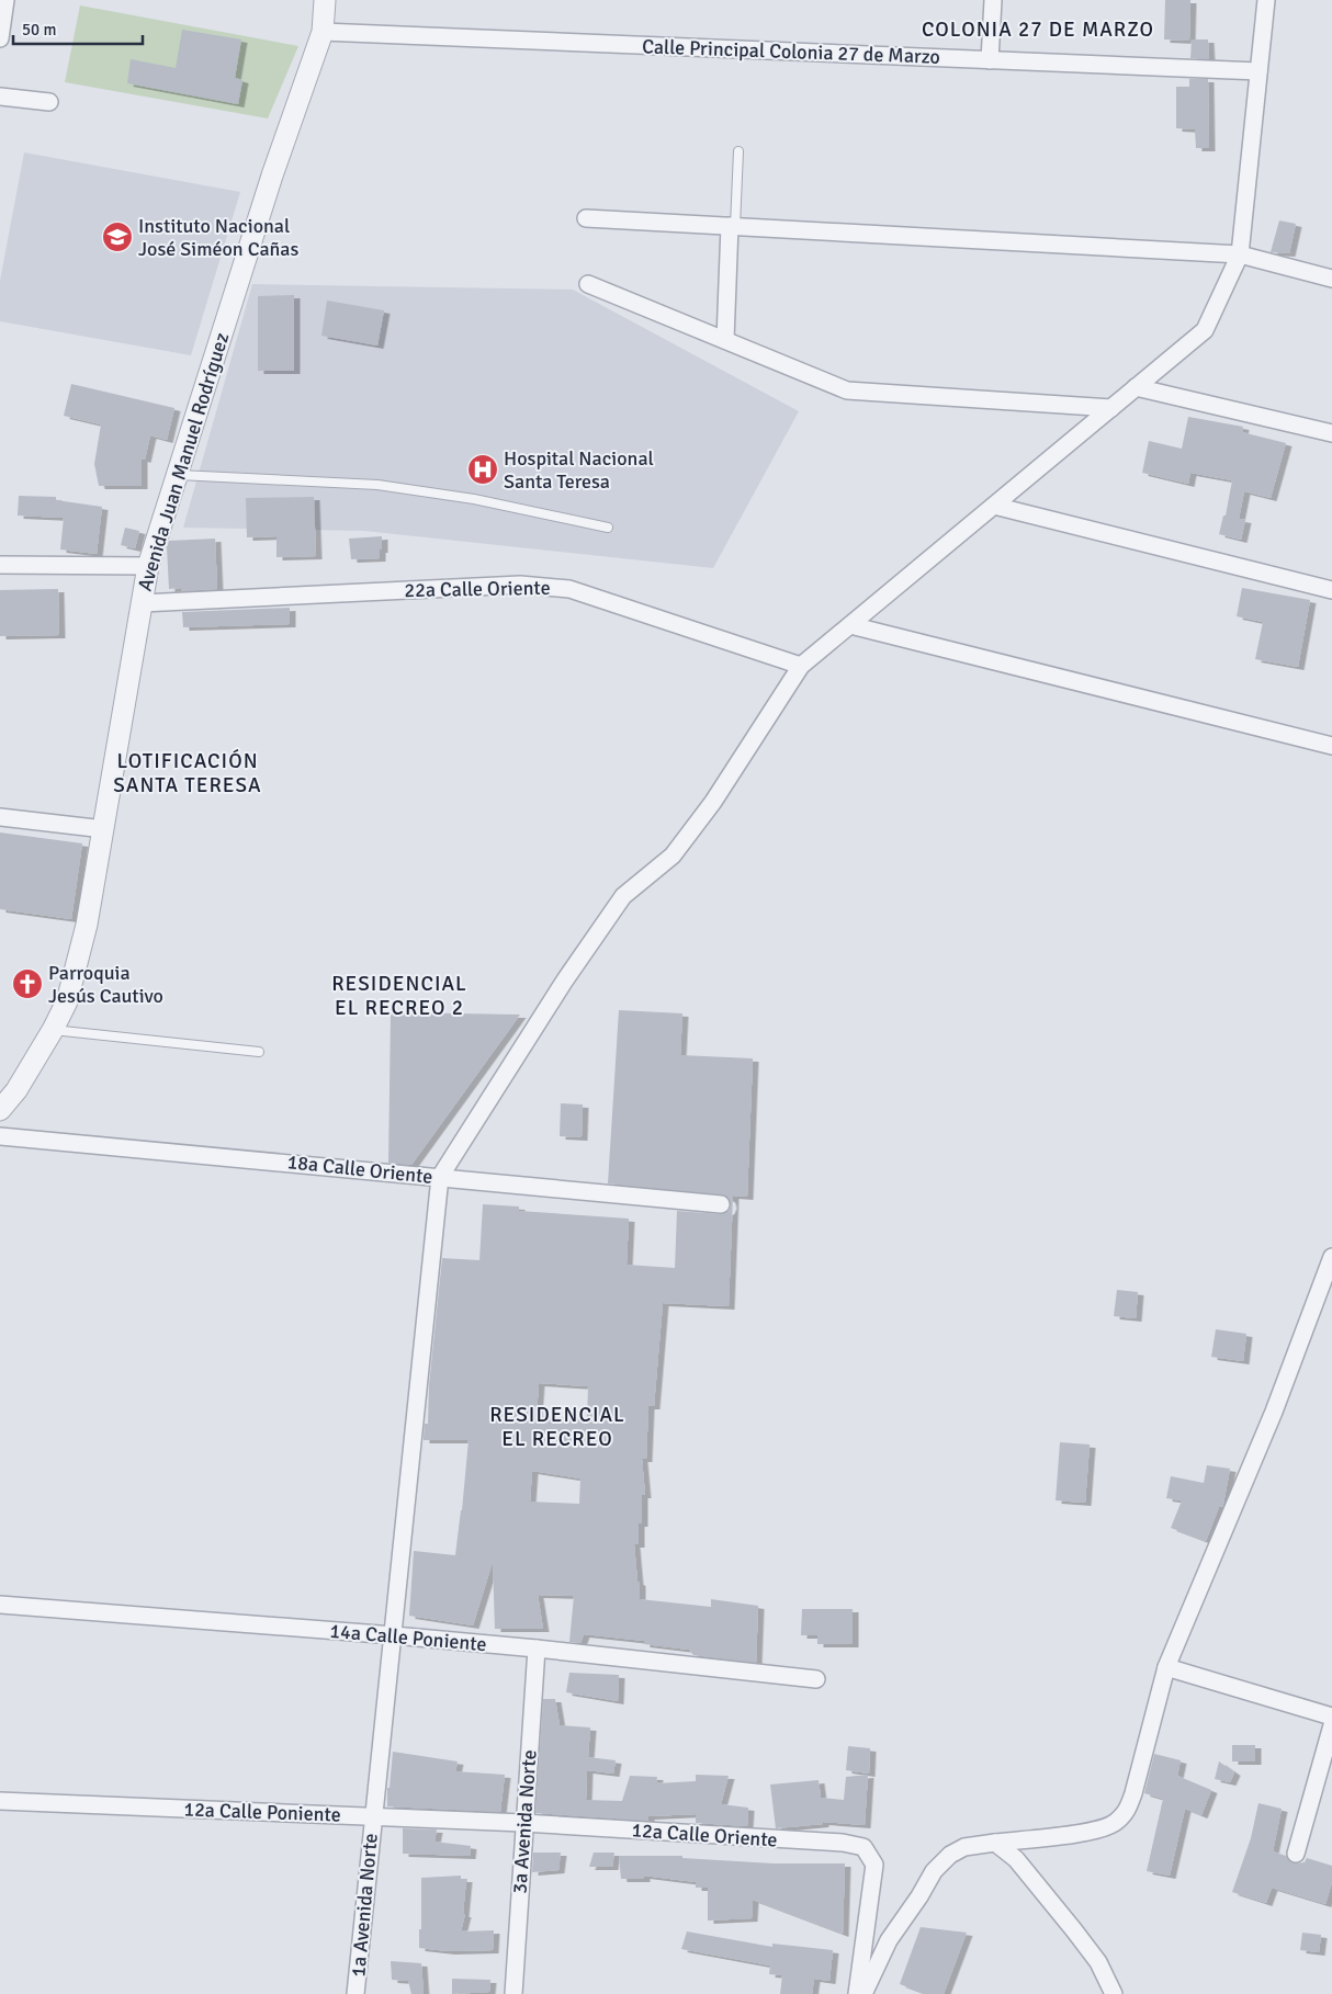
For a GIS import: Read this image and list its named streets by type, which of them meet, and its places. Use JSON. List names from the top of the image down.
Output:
{
  "streets": {
    "street": [
      "Calle Principal Colonia 27 de Marzo",
      "Avenida Juan Manuel Rodríguez",
      "22a Calle Oriente",
      "18a Calle Oriente",
      "14a Calle Poniente",
      "12a Calle Poniente",
      "3a Avenida Norte",
      "12a Calle Oriente",
      "1a Avenida Norte"
    ]
  },
  "crossings": [
    ["Calle Principal Colonia 27 de Marzo", "Avenida Juan Manuel Rodríguez"],
    ["Avenida Juan Manuel Rodríguez", "22a Calle Oriente"],
    ["18a Calle Oriente", "1a Avenida Norte"],
    ["14a Calle Poniente", "3a Avenida Norte"],
    ["14a Calle Poniente", "1a Avenida Norte"],
    ["12a Calle Poniente", "3a Avenida Norte"],
    ["12a Calle Poniente", "12a Calle Oriente"],
    ["12a Calle Poniente", "1a Avenida Norte"],
    ["3a Avenida Norte", "12a Calle Oriente"]
  ],
  "districts": [
    "COLONIA 27 DE MARZO",
    "LOTIFICACIÓN SANTA TERESA",
    "RESIDENCIAL EL RECREO 2",
    "RESIDENCIAL EL RECREO"
  ],
  "places": {
    "school or university": ["Instituto Nacional José Siméon Cañas"],
    "hospital": ["Hospital Nacional Santa Teresa"],
    "church": ["Parroquia Jesús Cautivo"]
  },
  "scale_bar": "50 m"
}
